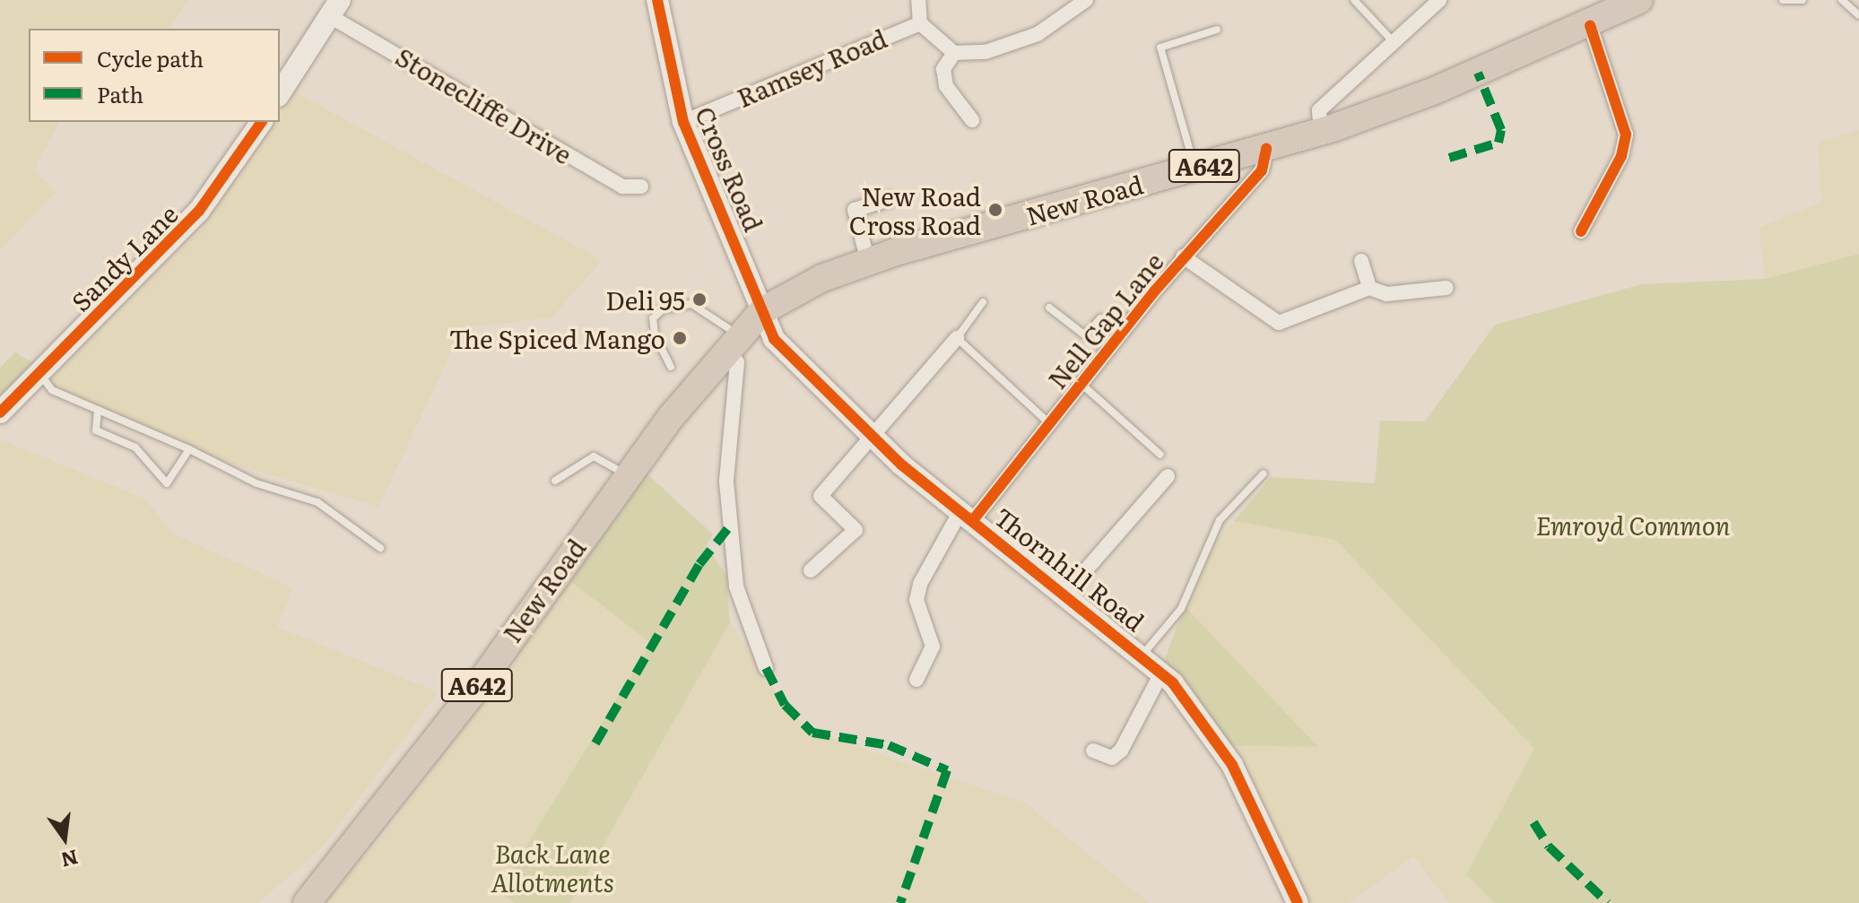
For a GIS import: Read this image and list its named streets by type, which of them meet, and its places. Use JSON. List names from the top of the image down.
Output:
{
  "streets": {
    "highway": ["A642", "New Road"],
    "street": [
      "Ramsey Road",
      "Stonecliffe Drive",
      "Cross Road",
      "Sandy Lane",
      "Nell Gap Lane",
      "Thornhill Road"
    ]
  },
  "crossings": [
    ["Ramsey Road", "Cross Road"],
    ["Cross Road", "New Road"],
    ["Cross Road", "Thornhill Road"],
    ["New Road", "Nell Gap Lane"],
    ["New Road", "Thornhill Road"],
    ["Nell Gap Lane", "Thornhill Road"]
  ],
  "parks": ["Emroyd Common", "Back Lane Allotments"],
  "places": ["New Road Cross Road", "Deli 95", "The Spiced Mango"],
  "legend": ["Cycle path", "Path"],
  "north": "bottom"
}
